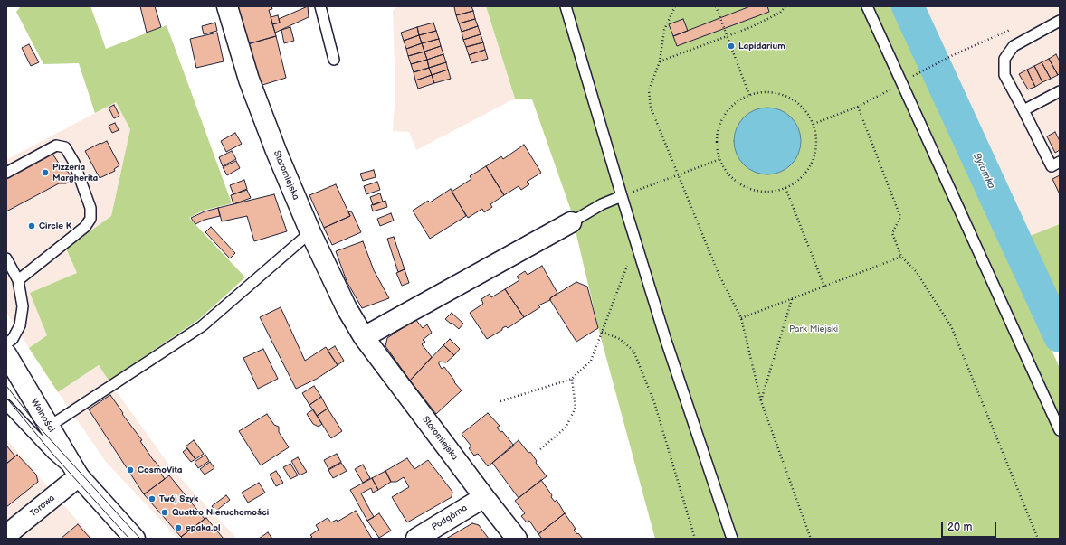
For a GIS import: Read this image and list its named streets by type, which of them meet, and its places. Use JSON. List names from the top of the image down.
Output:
{
  "streets": {
    "street": [
      "Staromiejska",
      "Wolności",
      "Torowa",
      "Podgórna"
    ]
  },
  "crossings": [
    ["Staromiejska", "Podgórna"],
    ["Wolności", "Torowa"]
  ],
  "water": ["Bytomka"],
  "parks": ["Park Miejski"],
  "places": [
    "Lapidarium",
    "Pizzeria Margherita",
    "Circle K",
    "CosmoVita",
    "Twój Szyk",
    "Quattro Nieruchomości",
    "epaka.pl"
  ],
  "scale_bar": "20 m"
}
